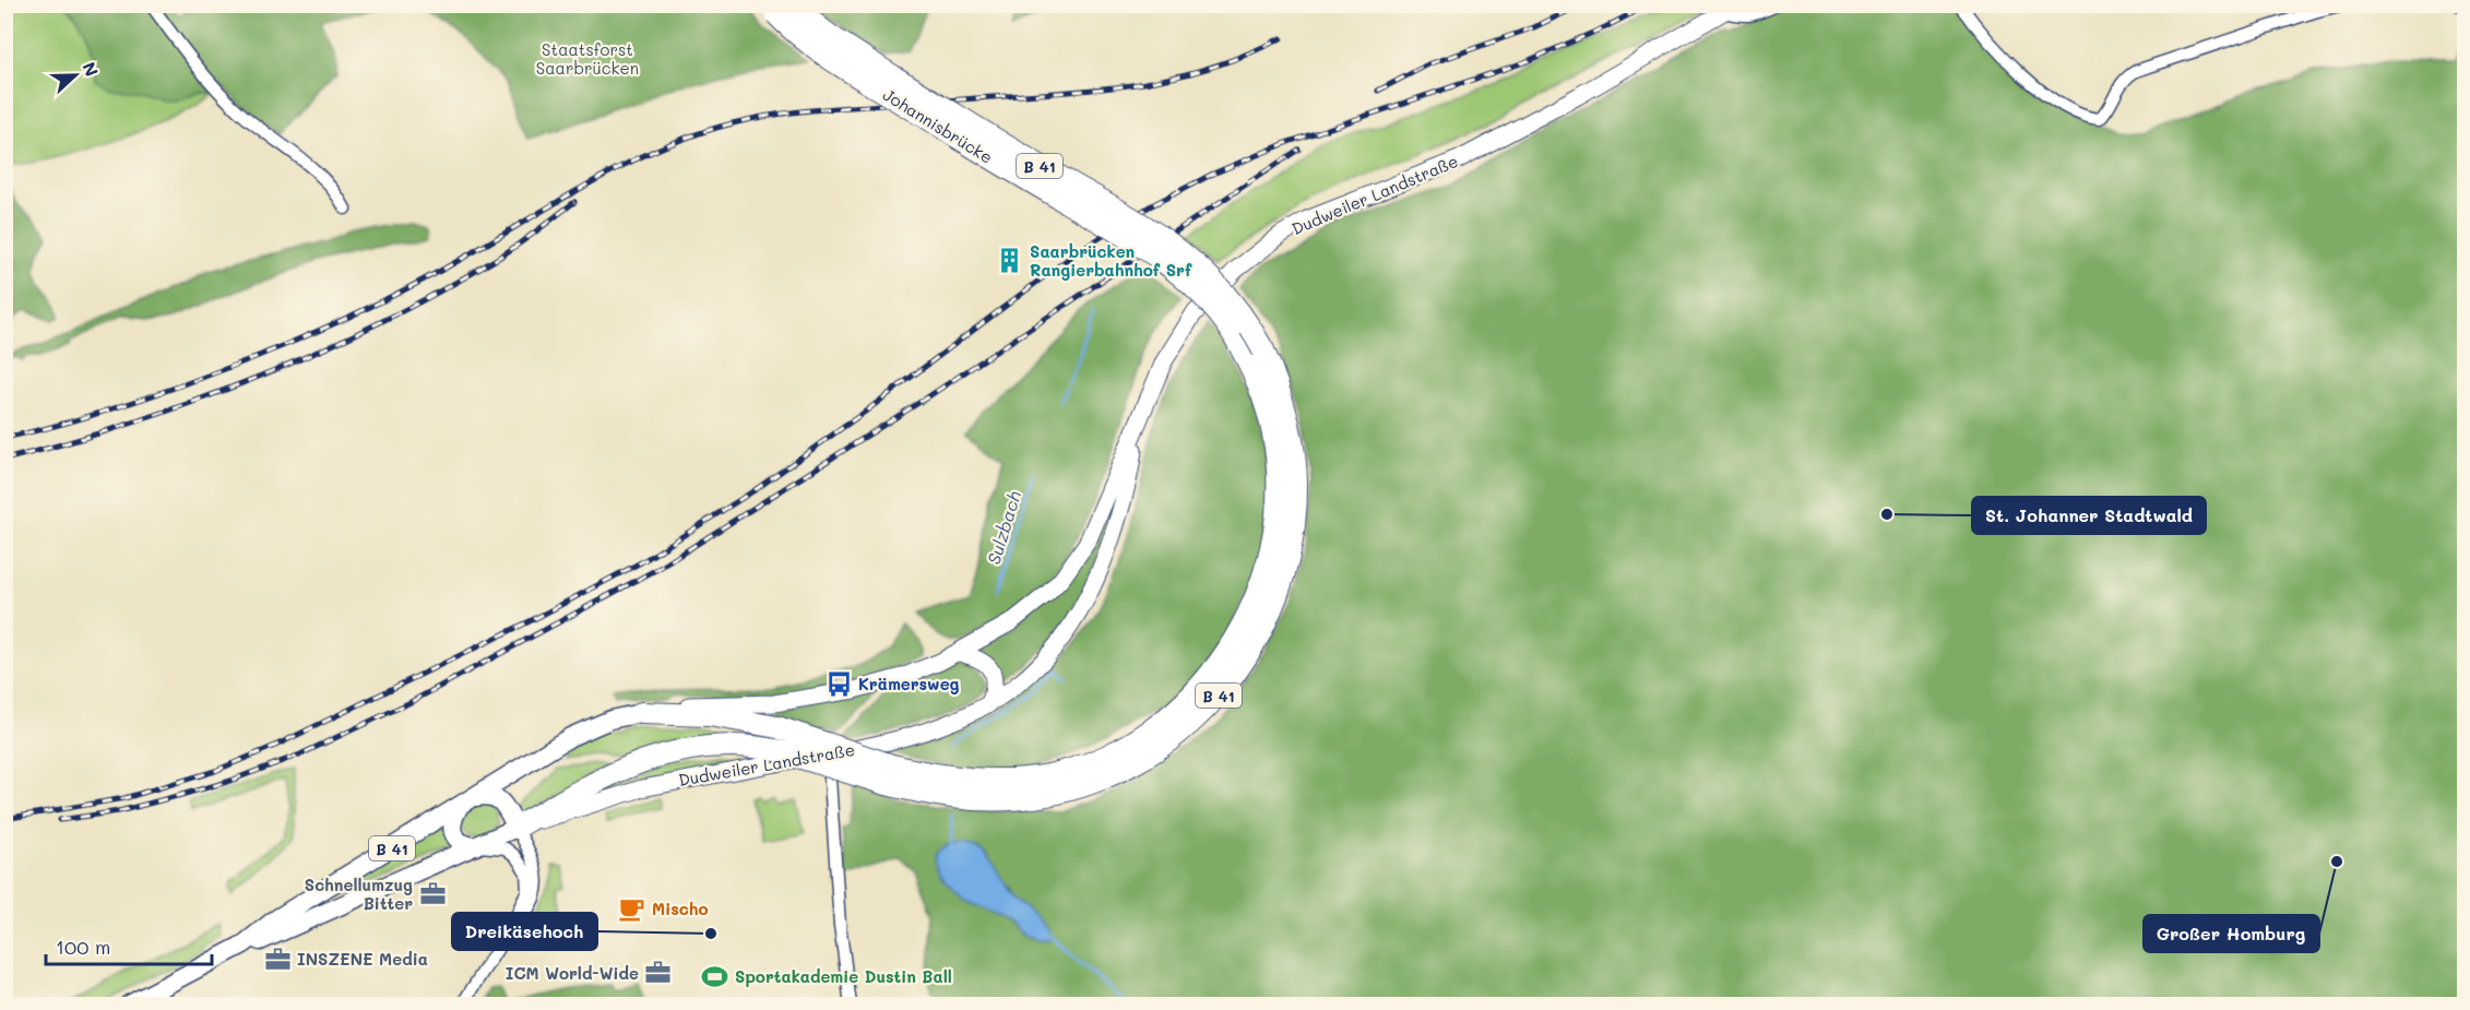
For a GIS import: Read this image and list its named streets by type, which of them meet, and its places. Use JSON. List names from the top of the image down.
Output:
{
  "streets": {
    "highway": ["Johannisbrücke", "B 41"],
    "main road": ["Dudweiler Landstraße"]
  },
  "crossings": [
    ["Johannisbrücke", "B 41"],
    ["B 41", "Dudweiler Landstraße"]
  ],
  "water": ["Sulzbach"],
  "parks": ["Staatsforst Saarbrücken"],
  "places": {
    "building": ["Saarbrücken Rangierbahnhof Srf"],
    "other": ["St. Johanner Stadtwald", "Großer Homburg", "Dreikäsehoch"],
    "bus stop": ["Krämersweg"],
    "office": ["Schnellumzug Bitter", "INSZENE Media", "ICM World-Wide"],
    "cafe": ["Mischo"],
    "sports": ["Sportakademie Dustin Ball"]
  },
  "scale_bar": "100 m",
  "north": "right"
}
